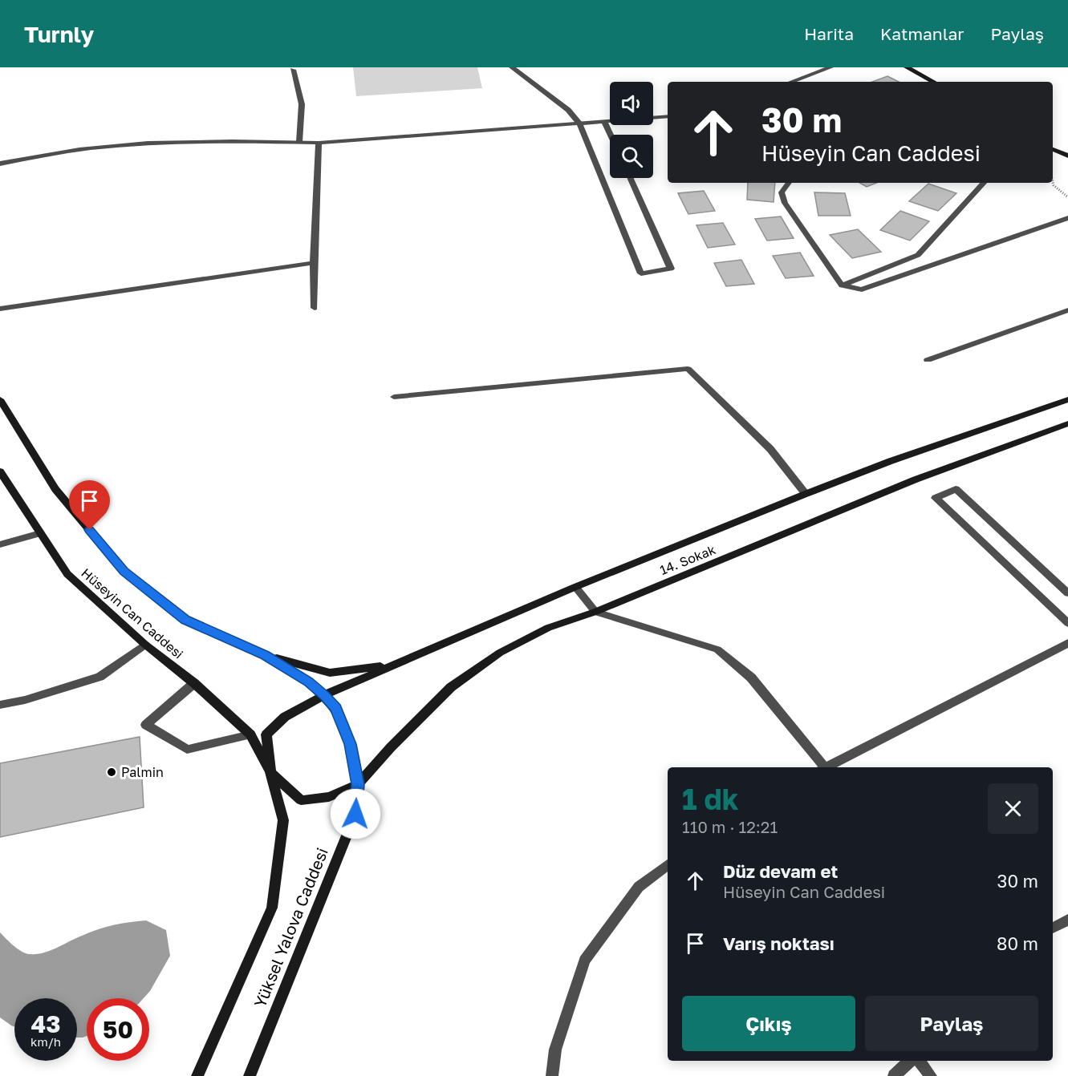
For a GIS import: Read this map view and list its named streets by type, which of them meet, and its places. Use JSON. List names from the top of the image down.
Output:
{
  "streets": {
    "street": ["14. Sokak", "Hüseyin Can Caddesi", "Yüksel Yalova Caddesi"]
  },
  "crossings": [
    ["14. Sokak", "Hüseyin Can Caddesi"],
    ["14. Sokak", "Yüksel Yalova Caddesi"],
    ["Hüseyin Can Caddesi", "Yüksel Yalova Caddesi"]
  ],
  "places": ["Palmin"],
  "page": {
    "header": "Turnly",
    "nav": ["Harita", "Katmanlar", "Paylaş"],
    "turn": ["30 m", "Hüseyin Can Caddesi"],
    "heading": ["1 dk", "110 m · 12:21"],
    "list": [
      {
        "name": "Düz devam et",
        "note": "Hüseyin Can Caddesi",
        "value": "30 m"
      },
      {
        "name": "Varış noktası",
        "value": "80 m"
      }
    ],
    "buttons": ["Çıkış", "Paylaş"],
    "speed": "43 km/h",
    "limit": "50"
  }
}
